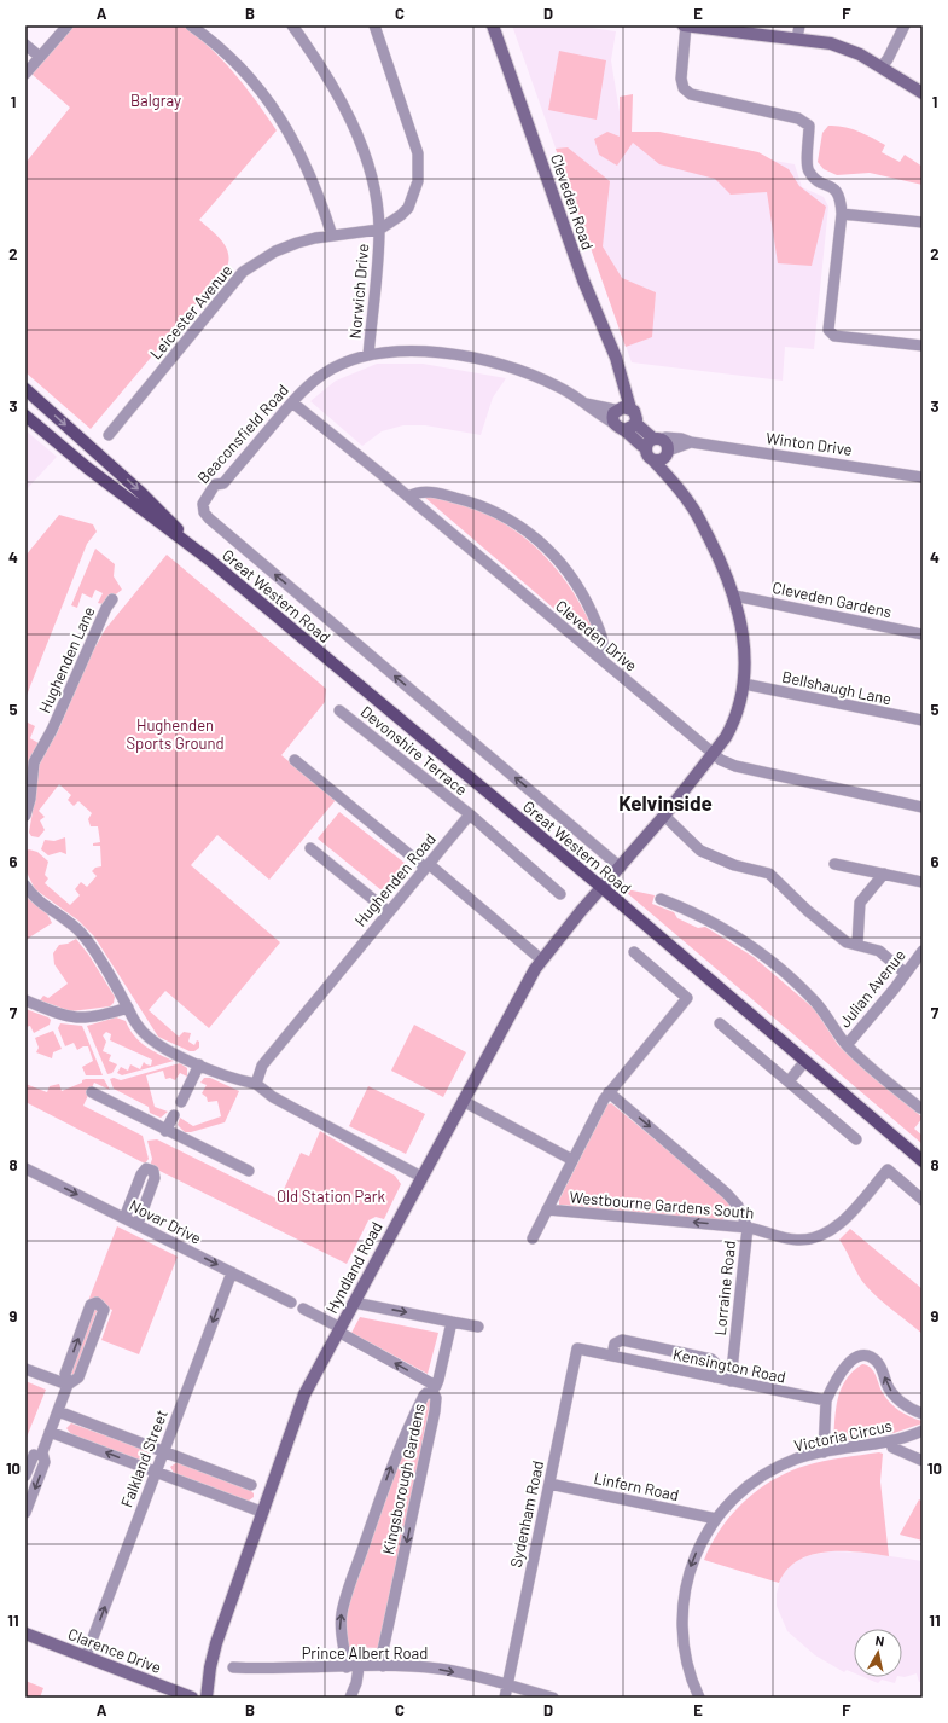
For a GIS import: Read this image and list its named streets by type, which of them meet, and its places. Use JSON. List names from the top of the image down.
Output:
{
  "streets": {
    "main road": ["Great Western Road"],
    "street": [
      "Cleveden Road",
      "Norwich Drive",
      "Leicester Avenue",
      "Beaconsfield Road",
      "Winton Drive",
      "Cleveden Gardens",
      "Cleveden Drive",
      "Hughenden Lane",
      "Bellshaugh Lane",
      "Devonshire Terrace",
      "Hughenden Road",
      "Julian Avenue",
      "Westbourne Gardens South",
      "Novar Drive",
      "Hyndland Road",
      "Lorraine Road",
      "Kensington Road",
      "Victoria Circus",
      "Falkland Street",
      "Kingsborough Gardens",
      "Linfern Road",
      "Sydenham Road",
      "Clarence Drive",
      "Prince Albert Road"
    ]
  },
  "crossings": [
    ["Cleveden Road", "Beaconsfield Road"],
    ["Norwich Drive", "Leicester Avenue"],
    ["Norwich Drive", "Beaconsfield Road"],
    ["Beaconsfield Road", "Great Western Road"],
    ["Beaconsfield Road", "Cleveden Drive"],
    ["Great Western Road", "Hyndland Road"],
    ["Devonshire Terrace", "Hughenden Road"],
    ["Westbourne Gardens South", "Lorraine Road"],
    ["Novar Drive", "Falkland Street"],
    ["Hyndland Road", "Kingsborough Gardens"],
    ["Lorraine Road", "Kensington Road"],
    ["Kensington Road", "Sydenham Road"],
    ["Victoria Circus", "Linfern Road"],
    ["Falkland Street", "Clarence Drive"],
    ["Kingsborough Gardens", "Prince Albert Road"],
    ["Linfern Road", "Sydenham Road"],
    ["Sydenham Road", "Prince Albert Road"]
  ],
  "one_way": ["Westbourne Gardens South", "Victoria Circus", "Prince Albert Road"],
  "districts": ["Kelvinside"],
  "parks": ["Balgray", "Hughenden Sports Ground", "Old Station Park"],
  "north": "top",
  "grid": {
    "columns": [
      "A",
      "B",
      "C",
      "D",
      "E",
      "F"
    ],
    "rows": [
      "1",
      "2",
      "3",
      "4",
      "5",
      "6",
      "7",
      "8",
      "9",
      "10",
      "11"
    ]
  }
}
